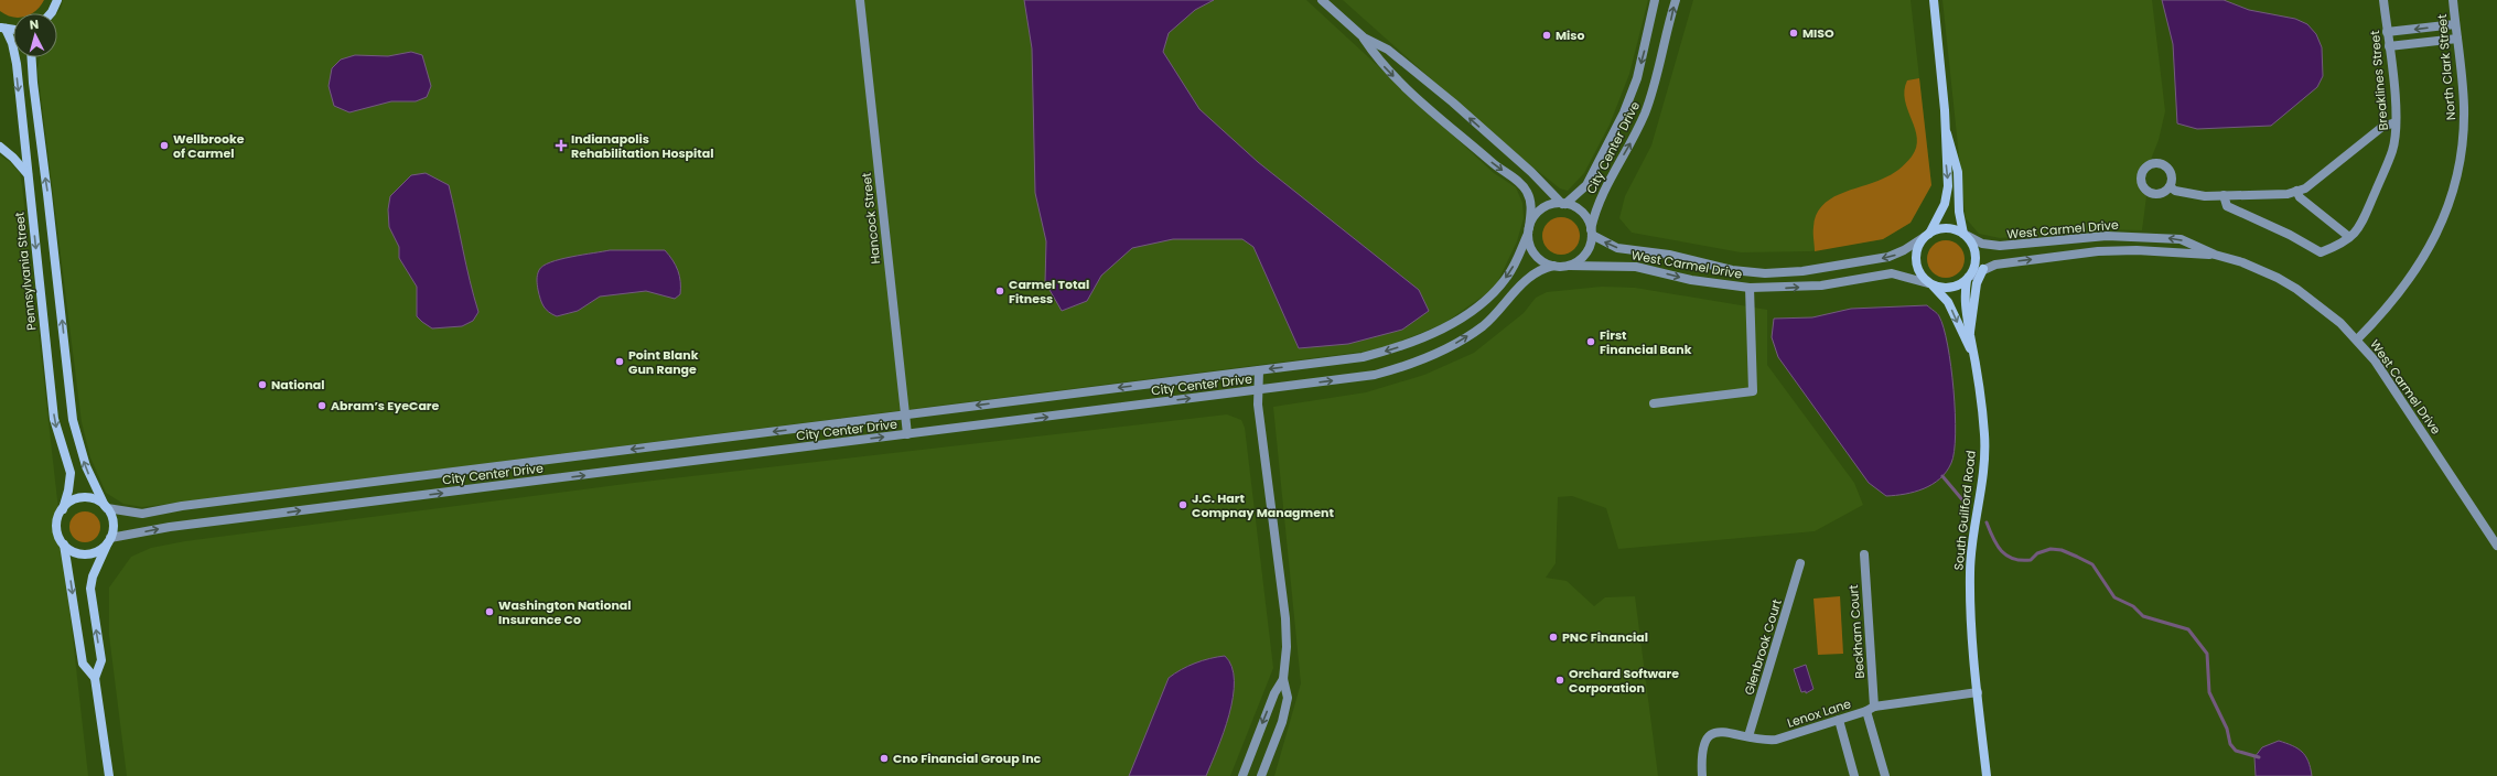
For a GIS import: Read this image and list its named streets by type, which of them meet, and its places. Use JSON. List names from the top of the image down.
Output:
{
  "streets": {
    "main road": ["Pennsylvania Street", "South Guilford Road"],
    "street": [
      "North Clark Street",
      "Breaklines Street",
      "City Center Drive",
      "Hancock Street",
      "West Carmel Drive",
      "Beckham Court",
      "Glenbrook Court",
      "Lenox Lane"
    ]
  },
  "crossings": [
    ["North Clark Street", "West Carmel Drive"],
    ["City Center Drive", "Hancock Street"],
    ["City Center Drive", "West Carmel Drive"],
    ["City Center Drive", "Pennsylvania Street"],
    ["West Carmel Drive", "South Guilford Road"],
    ["South Guilford Road", "Lenox Lane"],
    ["Beckham Court", "Lenox Lane"],
    ["Glenbrook Court", "Lenox Lane"]
  ],
  "places": {
    "other": [
      "MISO",
      "Miso",
      "Wellbrooke of Carmel",
      "Carmel Total Fitness",
      "First Financial Bank",
      "Point Blank Gun Range",
      "National",
      "Abram’s EyeCare",
      "J.C. Hart Compnay Managment",
      "Washington National Insurance Co",
      "PNC Financial",
      "Orchard Software Corporation",
      "Cno Financial Group Inc"
    ],
    "health": ["Indianapolis Rehabilitation Hospital"]
  },
  "north": "top"
}
